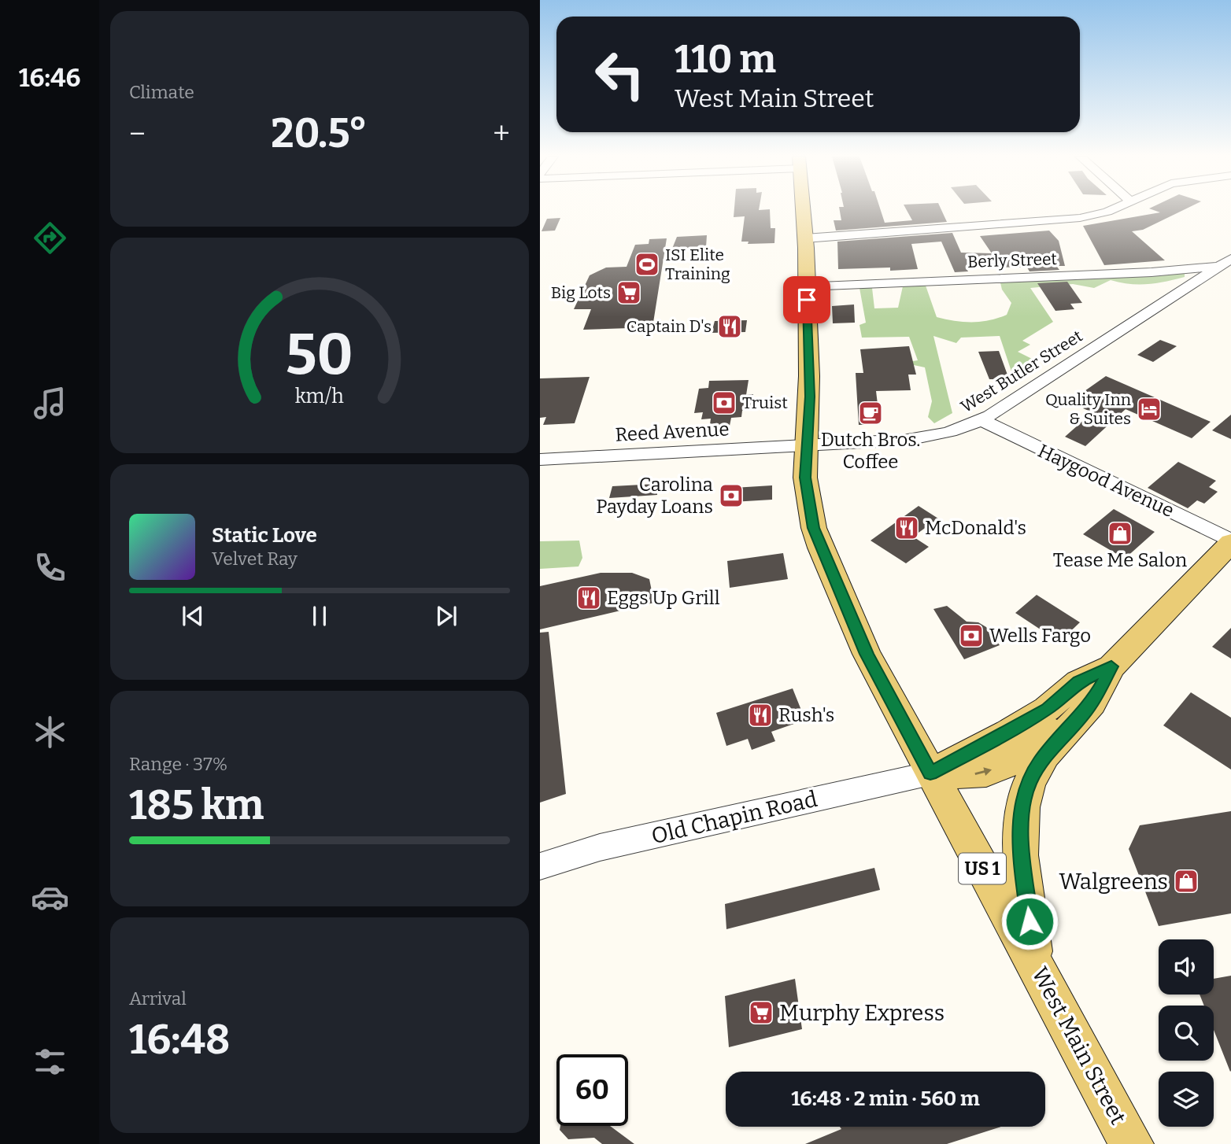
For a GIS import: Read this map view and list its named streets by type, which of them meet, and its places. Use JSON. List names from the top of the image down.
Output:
{
  "streets": {
    "main road": ["US 1", "West Main Street"],
    "street": [
      "Berly Street",
      "West Butler Street",
      "Reed Avenue",
      "Haygood Avenue",
      "Old Chapin Road"
    ]
  },
  "crossings": [
    ["Berly Street", "West Butler Street"],
    ["Berly Street", "West Main Street"],
    ["West Butler Street", "Reed Avenue"],
    ["West Butler Street", "Haygood Avenue"],
    ["West Butler Street", "West Main Street"],
    ["Reed Avenue", "West Main Street"],
    ["Haygood Avenue", "US 1"],
    ["Old Chapin Road", "US 1"],
    ["Old Chapin Road", "West Main Street"],
    ["US 1", "West Main Street"]
  ],
  "places": {
    "sports": ["ISI Elite Training"],
    "supermarket": ["Big Lots", "Murphy Express"],
    "restaurant": [
      "Captain D's",
      "McDonald's",
      "Eggs Up Grill",
      "Rush's"
    ],
    "bank": ["Truist", "Carolina Payday Loans", "Wells Fargo"],
    "hotel": ["Quality Inn & Suites"],
    "cafe": ["Dutch Bros. Coffee"],
    "shop": ["Tease Me Salon", "Walgreens"]
  },
  "page": {
    "tabs": "16:46",
    "tile": [
      "Climate",
      ["Range · 37%", "185 km"],
      ["Arrival", "16:48"]
    ],
    "turn": ["110 m", "West Main Street"],
    "heat": ["−", "20.5°", "+"],
    "song": ["Static Love", "Velvet Ray"],
    "limit": "60",
    "trip": "16:48 · 2 min · 560 m",
    "gauge": ["50", "km/h"]
  }
}
